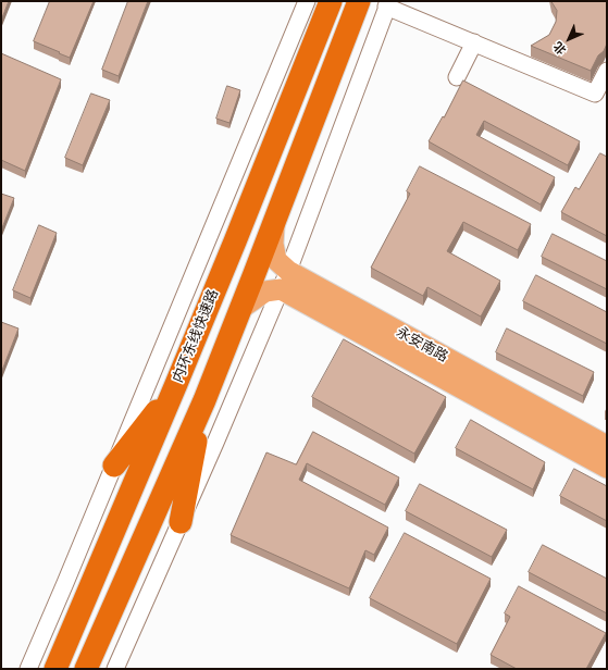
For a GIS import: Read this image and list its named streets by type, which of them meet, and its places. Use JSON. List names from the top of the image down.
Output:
{
  "streets": {
    "highway": ["内环东线快速路"],
    "main road": ["永安南路"]
  },
  "north": "bottom left"
}
